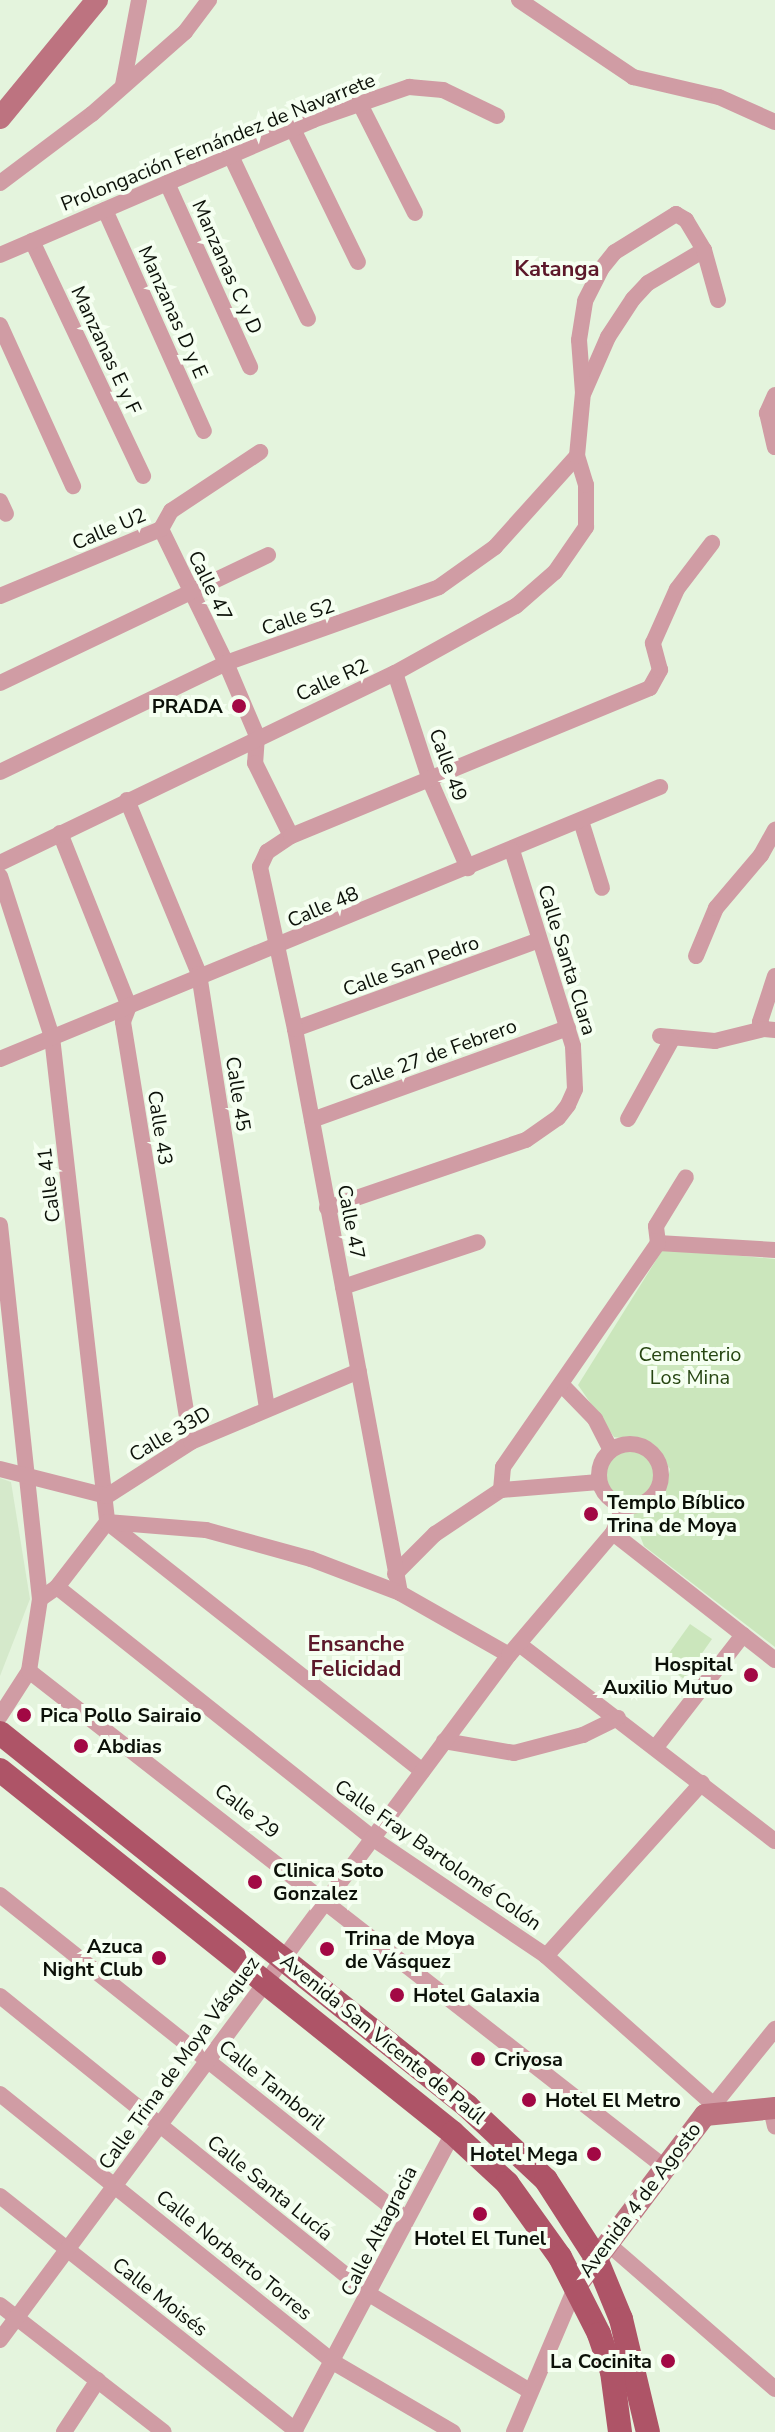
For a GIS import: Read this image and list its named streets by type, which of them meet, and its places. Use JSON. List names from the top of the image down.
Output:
{
  "streets": {
    "main road": ["Avenida San Vicente de Paúl", "Avenida 4 de Agosto"],
    "street": [
      "Prolongación Fernández de Navarrete",
      "Manzanas C y D",
      "Manzanas D y E",
      "Manzanas E y F",
      "Calle U2",
      "Calle 47",
      "Calle S2",
      "Calle R2",
      "Calle 49",
      "Calle 48",
      "Calle Santa Clara",
      "Calle San Pedro",
      "Calle 27 de Febrero",
      "Calle 45",
      "Calle 43",
      "Calle 41",
      "Calle 33D",
      "Calle 29",
      "Calle Fray Bartolomé Colón",
      "Calle Trina de Moya Vásquez",
      "Calle Tamboril",
      "Calle Santa Lucía",
      "Calle Altagracia",
      "Calle Norberto Torres",
      "Calle Moisés"
    ]
  },
  "crossings": [
    ["Prolongación Fernández de Navarrete", "Manzanas C y D"],
    ["Prolongación Fernández de Navarrete", "Manzanas D y E"],
    ["Prolongación Fernández de Navarrete", "Manzanas E y F"],
    ["Calle U2", "Calle 47"],
    ["Calle 47", "Calle S2"],
    ["Calle 47", "Calle R2"],
    ["Calle 47", "Calle 48"],
    ["Calle 47", "Calle Santa Clara"],
    ["Calle 47", "Calle San Pedro"],
    ["Calle 47", "Calle 27 de Febrero"],
    ["Calle 47", "Calle 33D"],
    ["Calle S2", "Calle R2"],
    ["Calle R2", "Calle 49"],
    ["Calle R2", "Calle 45"],
    ["Calle R2", "Calle 43"],
    ["Calle 49", "Calle 48"],
    ["Calle 48", "Calle Santa Clara"],
    ["Calle 48", "Calle 45"],
    ["Calle 48", "Calle 43"],
    ["Calle 48", "Calle 41"],
    ["Calle Santa Clara", "Calle San Pedro"],
    ["Calle Santa Clara", "Calle 27 de Febrero"],
    ["Calle 45", "Calle 33D"],
    ["Calle 43", "Calle 33D"],
    ["Calle 41", "Calle 33D"],
    ["Calle 29", "Calle Trina de Moya Vásquez"],
    ["Calle 29", "Avenida 4 de Agosto"],
    ["Calle Fray Bartolomé Colón", "Calle Trina de Moya Vásquez"],
    ["Calle Fray Bartolomé Colón", "Avenida 4 de Agosto"],
    ["Avenida San Vicente de Paúl", "Calle Trina de Moya Vásquez"],
    ["Avenida San Vicente de Paúl", "Avenida 4 de Agosto"],
    ["Avenida San Vicente de Paúl", "Calle Altagracia"],
    ["Calle Trina de Moya Vásquez", "Calle Tamboril"],
    ["Calle Trina de Moya Vásquez", "Calle Santa Lucía"],
    ["Calle Trina de Moya Vásquez", "Calle Norberto Torres"],
    ["Calle Trina de Moya Vásquez", "Calle Moisés"],
    ["Calle Tamboril", "Calle Altagracia"],
    ["Calle Santa Lucía", "Avenida 4 de Agosto"],
    ["Calle Santa Lucía", "Calle Altagracia"],
    ["Calle Altagracia", "Calle Norberto Torres"],
    ["Calle Altagracia", "Calle Moisés"]
  ],
  "districts": ["Katanga", "Ensanche Felicidad"],
  "parks": ["Cementerio Los Mina"],
  "places": [
    "PRADA",
    "Templo Bíblico Trina de Moya",
    "Hospital Auxilio Mutuo",
    "Pica Pollo Sairaio",
    "Abdias",
    "Clinica Soto Gonzalez",
    "Trina de Moya de Vásquez",
    "Azuca Night Club",
    "Hotel Galaxia",
    "Criyosa",
    "Hotel El Metro",
    "Hotel Mega",
    "Hotel El Tunel",
    "La Cocinita"
  ]
}
